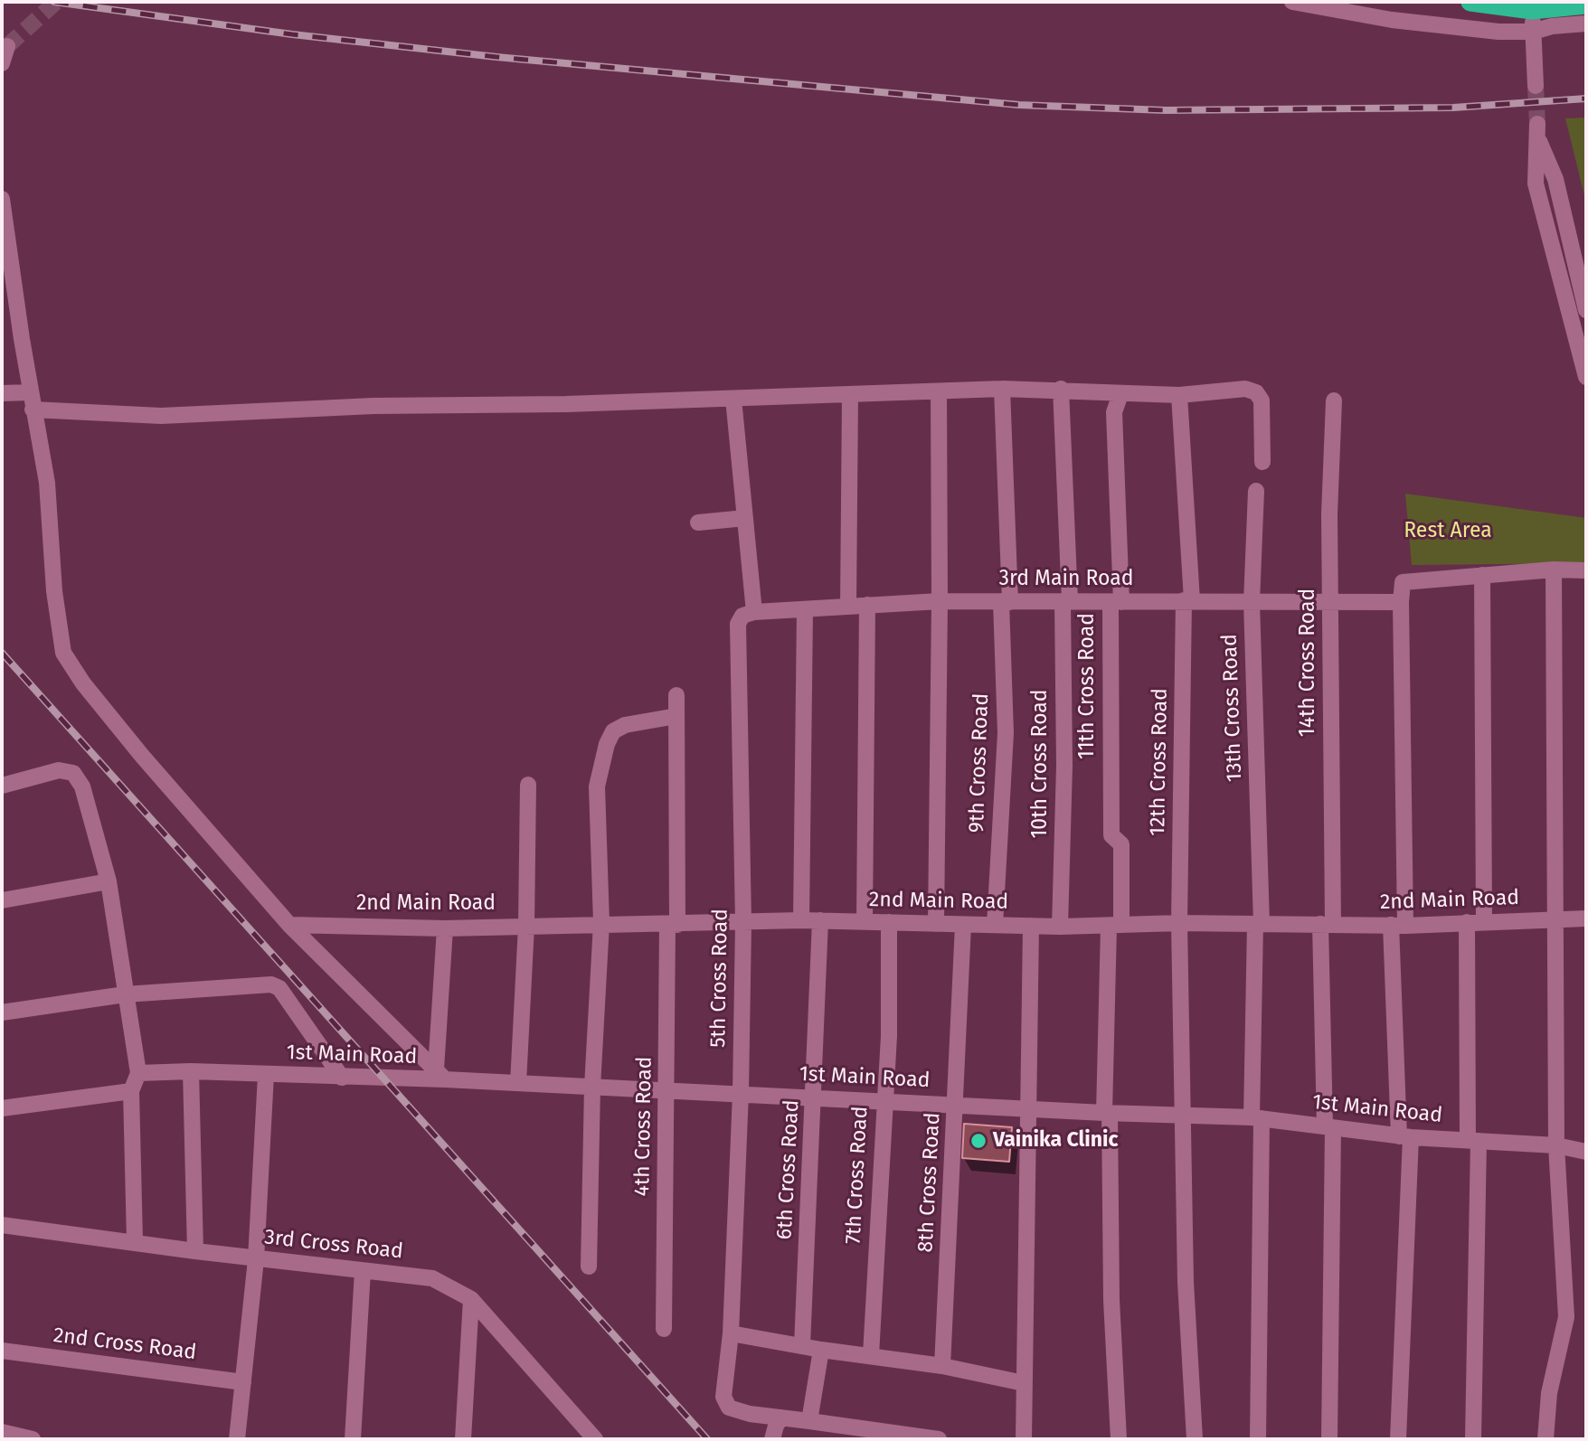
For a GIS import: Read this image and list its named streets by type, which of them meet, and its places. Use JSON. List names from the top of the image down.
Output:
{
  "streets": {
    "street": [
      "3rd Main Road",
      "14th Cross Road",
      "11th Cross Road",
      "13th Cross Road",
      "12th Cross Road",
      "9th Cross Road",
      "10th Cross Road",
      "2nd Main Road",
      "5th Cross Road",
      "1st Main Road",
      "4th Cross Road",
      "6th Cross Road",
      "7th Cross Road",
      "8th Cross Road",
      "3rd Cross Road",
      "2nd Cross Road"
    ]
  },
  "crossings": [
    ["3rd Main Road", "14th Cross Road"],
    ["3rd Main Road", "11th Cross Road"],
    ["3rd Main Road", "13th Cross Road"],
    ["3rd Main Road", "12th Cross Road"],
    ["3rd Main Road", "9th Cross Road"],
    ["3rd Main Road", "10th Cross Road"],
    ["3rd Main Road", "5th Cross Road"],
    ["14th Cross Road", "2nd Main Road"],
    ["14th Cross Road", "1st Main Road"],
    ["11th Cross Road", "2nd Main Road"],
    ["11th Cross Road", "1st Main Road"],
    ["13th Cross Road", "2nd Main Road"],
    ["13th Cross Road", "1st Main Road"],
    ["12th Cross Road", "2nd Main Road"],
    ["12th Cross Road", "1st Main Road"],
    ["9th Cross Road", "2nd Main Road"],
    ["10th Cross Road", "2nd Main Road"],
    ["2nd Main Road", "5th Cross Road"],
    ["2nd Main Road", "4th Cross Road"],
    ["2nd Main Road", "6th Cross Road"],
    ["2nd Main Road", "7th Cross Road"],
    ["2nd Main Road", "8th Cross Road"],
    ["5th Cross Road", "1st Main Road"],
    ["1st Main Road", "4th Cross Road"],
    ["1st Main Road", "6th Cross Road"],
    ["1st Main Road", "7th Cross Road"],
    ["1st Main Road", "8th Cross Road"]
  ],
  "parks": ["Rest Area"],
  "places": ["Vainika Clinic"]
}
